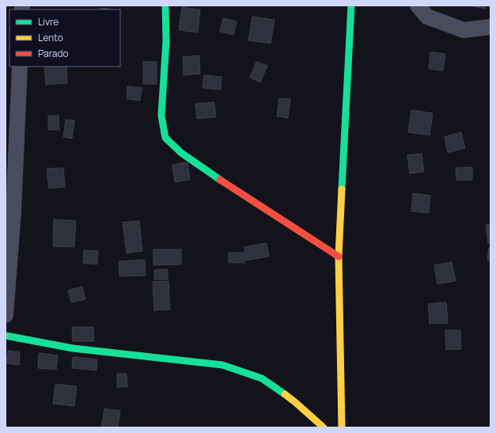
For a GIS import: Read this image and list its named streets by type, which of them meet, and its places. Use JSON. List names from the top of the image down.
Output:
{
  "legend": ["Livre", "Lento", "Parado"]
}
